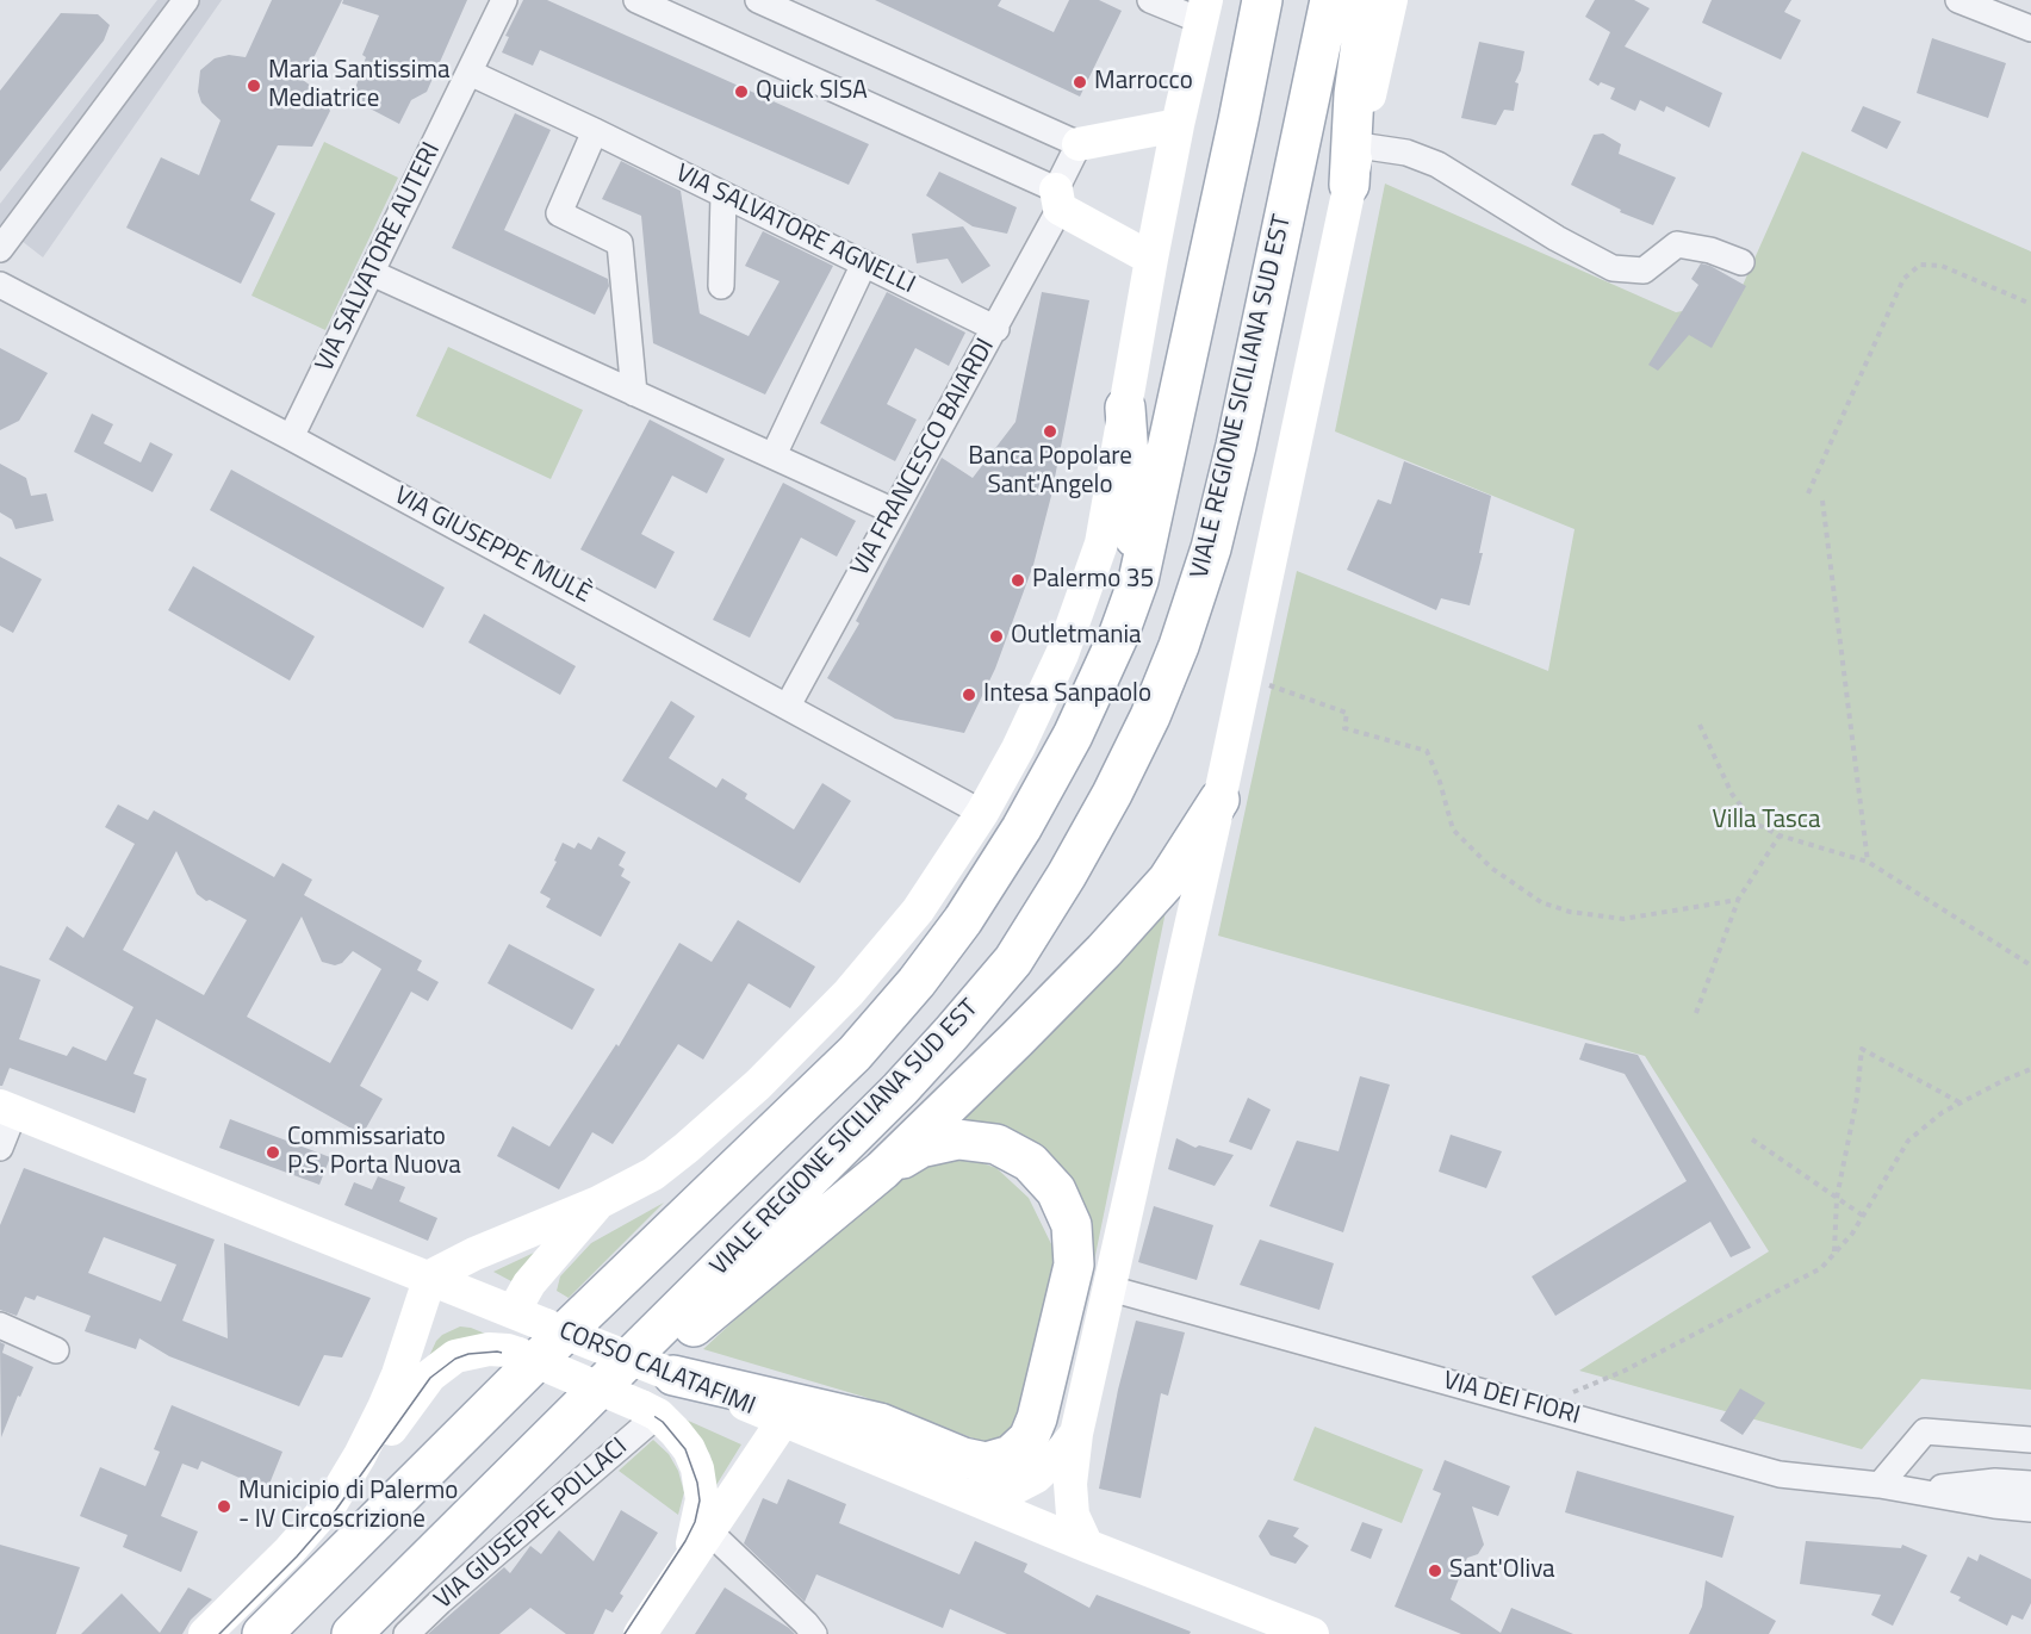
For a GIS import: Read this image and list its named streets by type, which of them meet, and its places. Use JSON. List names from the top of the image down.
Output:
{
  "streets": {
    "main road": ["VIALE REGIONE SICILIANA SUD EST"],
    "street": [
      "VIA SALVATORE AGNELLI",
      "VIA SALVATORE AUTERI",
      "VIA FRANCESCO BAIARDI",
      "VIA GIUSEPPE MULÈ",
      "CORSO CALATAFIMI",
      "VIA DEI FIORI",
      "VIA GIUSEPPE POLLACI"
    ]
  },
  "crossings": [
    ["VIA SALVATORE AGNELLI", "VIA SALVATORE AUTERI"],
    ["VIA SALVATORE AGNELLI", "VIA FRANCESCO BAIARDI"],
    ["VIA SALVATORE AUTERI", "VIA GIUSEPPE MULÈ"],
    ["VIALE REGIONE SICILIANA SUD EST", "CORSO CALATAFIMI"],
    ["VIA FRANCESCO BAIARDI", "VIA GIUSEPPE MULÈ"]
  ],
  "parks": ["Villa Tasca"],
  "places": [
    "Marrocco",
    "Maria Santissima Mediatrice",
    "Quick SISA",
    "Banca Popolare Sant'Angelo",
    "Palermo 35",
    "Outletmania",
    "Intesa Sanpaolo",
    "Commissariato P.S. Porta Nuova",
    "Municipio di Palermo - IV Circoscrizione",
    "Sant'Oliva"
  ]
}
